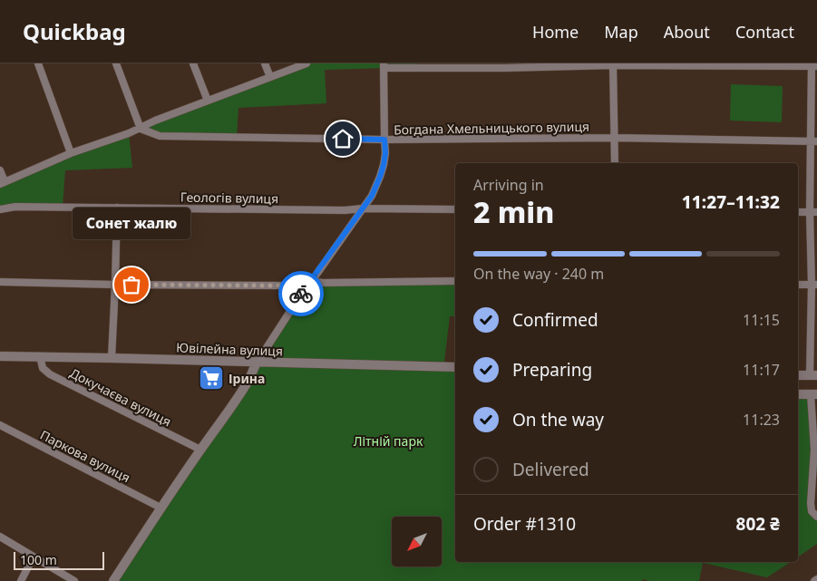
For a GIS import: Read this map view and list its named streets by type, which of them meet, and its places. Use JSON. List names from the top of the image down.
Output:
{
  "streets": {
    "street": [
      "Богдана Хмельницького вулиця",
      "Геологів вулиця",
      "Ювілейна вулиця",
      "Докучаєва вулиця",
      "Паркова вулиця"
    ]
  },
  "crossings": [
    ["Ювілейна вулиця", "Докучаєва вулиця"]
  ],
  "parks": ["Літній парк"],
  "places": {
    "other": ["Сонет жалю"],
    "supermarket": ["Ірина"]
  },
  "scale_bar": "100 m",
  "north": "bottom left",
  "page": {
    "header": "Quickbag",
    "nav": [
      "Home",
      "Map",
      "About",
      "Contact"
    ],
    "heading": ["2 min", "Arriving in", "11:27–11:32"],
    "panel": ["Order #1310", "802 ₴"],
    "bubble": "Сонет жалю",
    "bar": "On the way · 240 m",
    "list": [
      ["Confirmed", "11:15"],
      ["Preparing", "11:17"],
      ["On the way", "11:23"],
      "Delivered"
    ],
    "scale": "100 m"
  }
}
